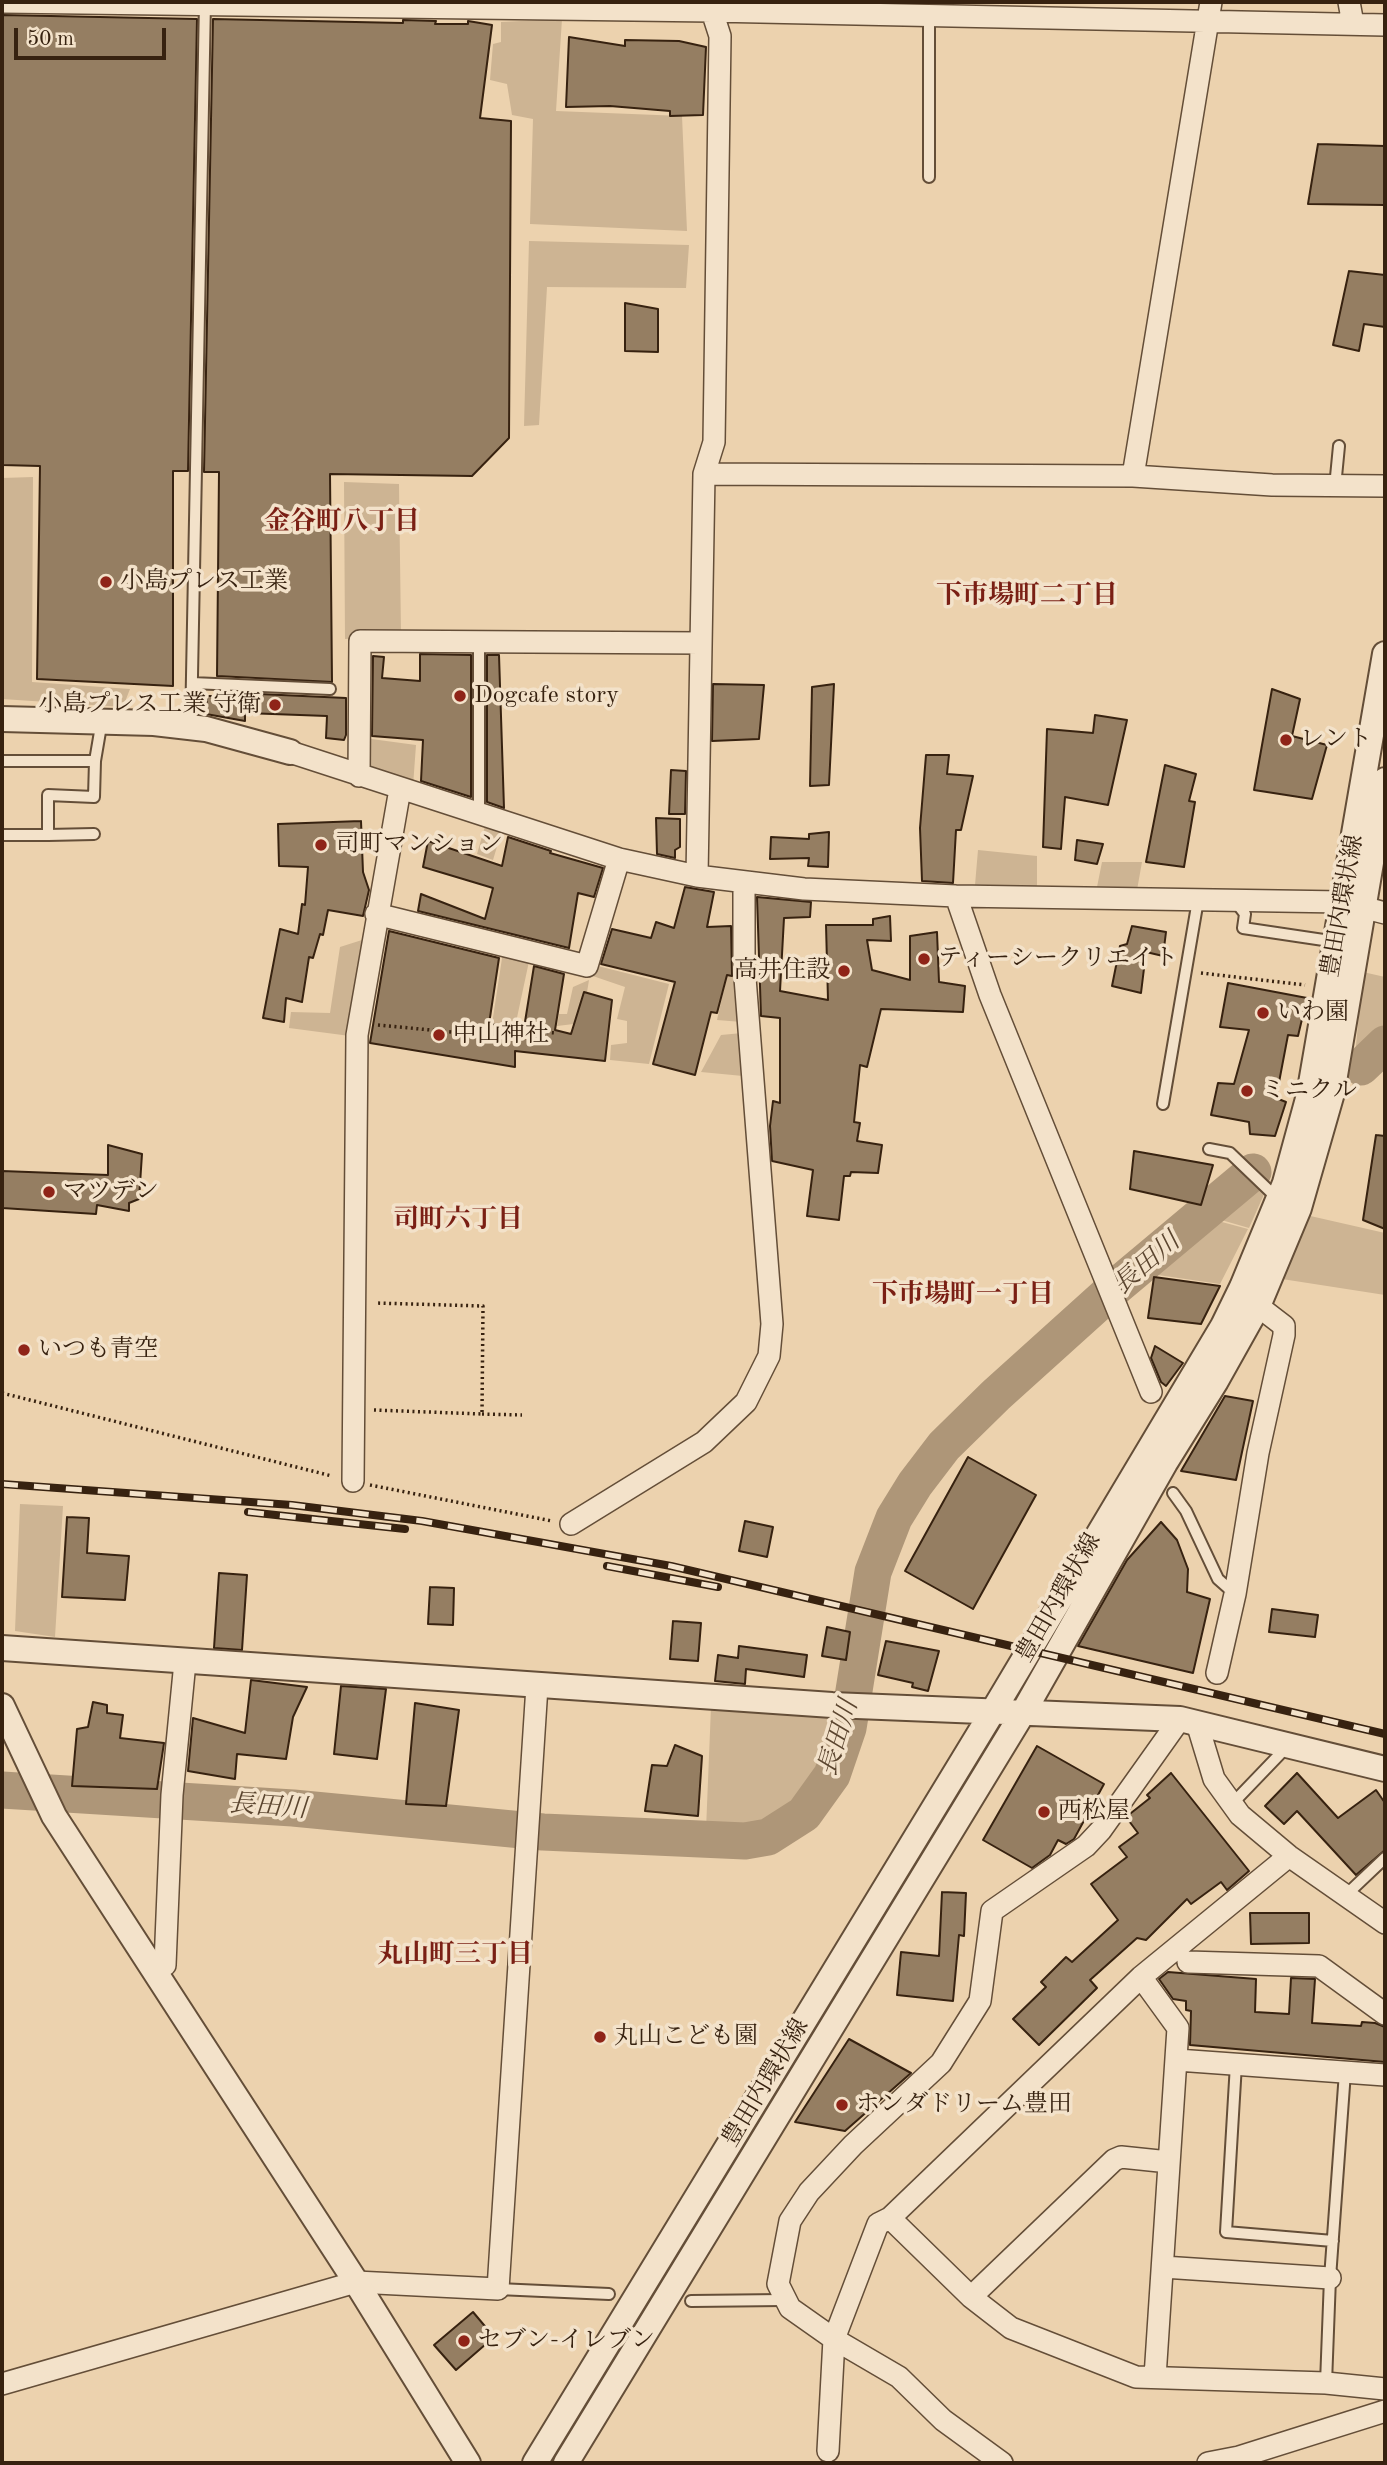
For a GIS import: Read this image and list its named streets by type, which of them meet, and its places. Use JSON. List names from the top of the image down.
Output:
{
  "streets": {
    "street": ["豊田内環状線"]
  },
  "districts": [
    "金谷町八丁目",
    "下市場町二丁目",
    "司町六丁目",
    "下市場町一丁目",
    "丸山町三丁目"
  ],
  "water": ["長田川"],
  "places": [
    "小島プレス工業",
    "Dogcafe story",
    "小島プレス工業 守衛",
    "レント",
    "司町マンション",
    "ティーシークリエイト",
    "高井住設",
    "いわ園",
    "中山神社",
    "ミニクル",
    "マツデン",
    "いつも青空",
    "西松屋",
    "丸山こども園",
    "ホンダドリーム豊田",
    "セブン-イレブン"
  ],
  "scale_bar": "50 m"
}
